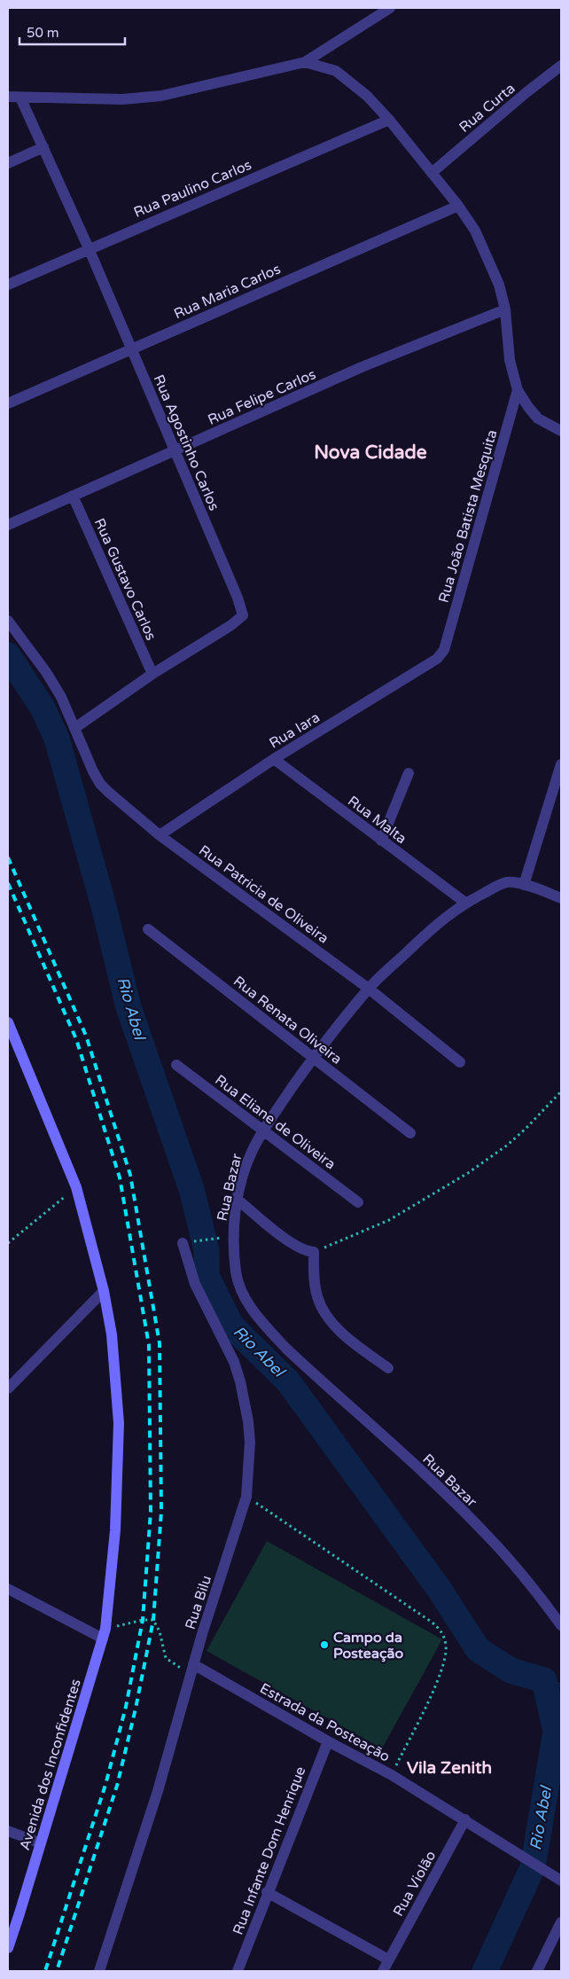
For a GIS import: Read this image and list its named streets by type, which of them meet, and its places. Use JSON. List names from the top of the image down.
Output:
{
  "streets": {
    "main road": ["Avenida dos Inconfidentes"],
    "street": [
      "Rua Curta",
      "Rua Paulino Carlos",
      "Rua Maria Carlos",
      "Rua Felipe Carlos",
      "Rua Agostinho Carlos",
      "Rua João Batista Mesquita",
      "Rua Gustavo Carlos",
      "Rua Iara",
      "Rua Malta",
      "Rua Patricia de Oliveira",
      "Rua Renata Oliveira",
      "Rua Eliane de Oliveira",
      "Rua Bazar",
      "Rua Bilu",
      "Estrada da Posteação",
      "Rua Infante Dom Henrique",
      "Rua Violão"
    ]
  },
  "crossings": [
    ["Rua Paulino Carlos", "Rua Agostinho Carlos"],
    ["Rua Maria Carlos", "Rua Agostinho Carlos"],
    ["Rua Felipe Carlos", "Rua Agostinho Carlos"],
    ["Rua Felipe Carlos", "Rua Gustavo Carlos"],
    ["Rua Agostinho Carlos", "Rua Gustavo Carlos"],
    ["Rua Agostinho Carlos", "Rua Patricia de Oliveira"],
    ["Rua João Batista Mesquita", "Rua Iara"],
    ["Rua Iara", "Rua Malta"],
    ["Rua Iara", "Rua Patricia de Oliveira"],
    ["Rua Malta", "Rua Bazar"],
    ["Rua Patricia de Oliveira", "Rua Bazar"],
    ["Rua Renata Oliveira", "Rua Bazar"],
    ["Rua Eliane de Oliveira", "Rua Bazar"],
    ["Rua Bilu", "Estrada da Posteação"],
    ["Estrada da Posteação", "Rua Infante Dom Henrique"],
    ["Estrada da Posteação", "Rua Violão"]
  ],
  "districts": ["Nova Cidade", "Vila Zenith"],
  "water": ["Rio Abel"],
  "places": ["Campo da Posteação"],
  "scale_bar": "50 m"
}
